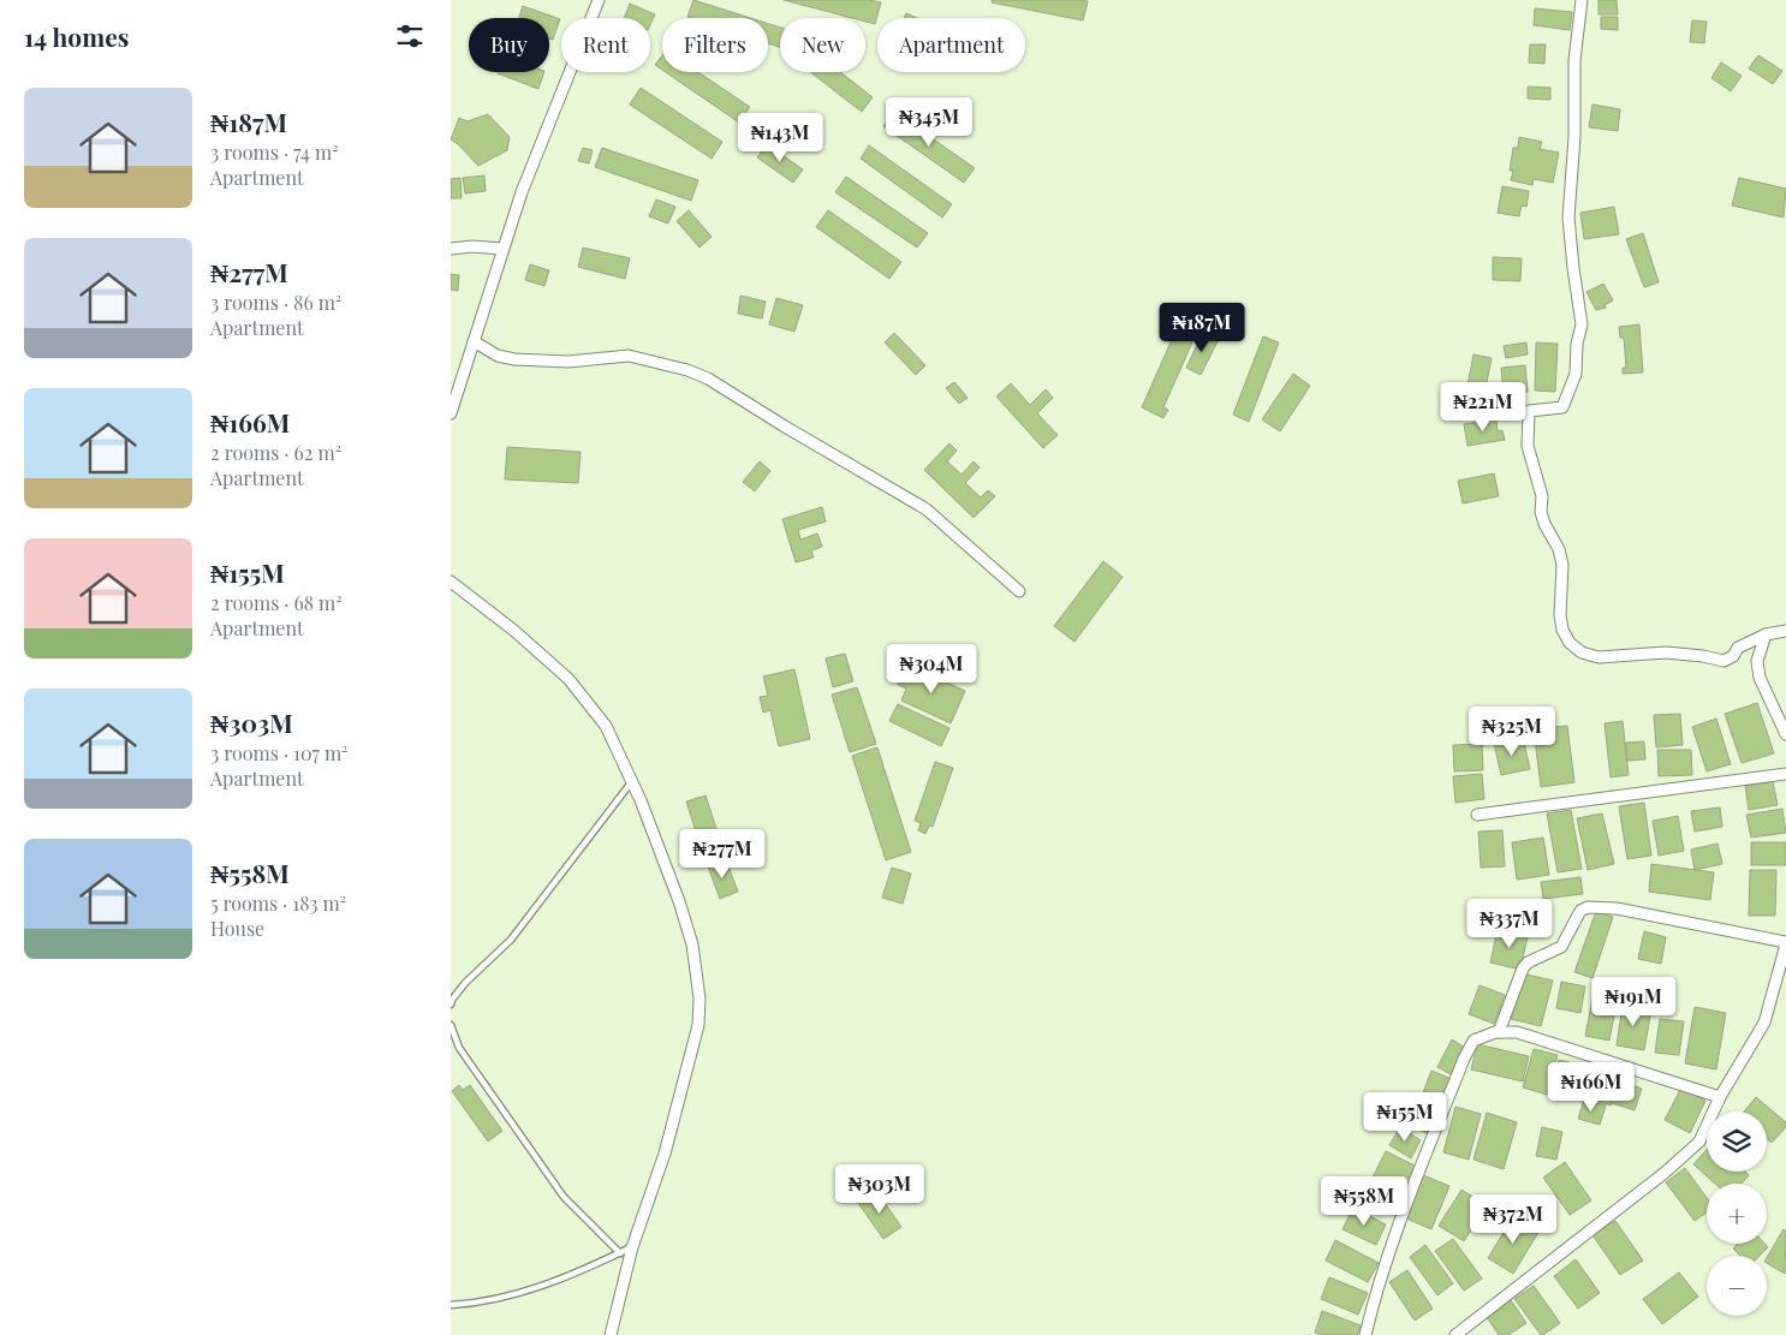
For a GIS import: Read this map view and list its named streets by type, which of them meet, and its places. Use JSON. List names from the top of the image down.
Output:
{
  "page": {
    "heading": "14 homes",
    "chip": [
      "Buy",
      "Rent",
      "Filters",
      "New",
      "Apartment"
    ],
    "list": [
      {
        "name": "₦187M",
        "note": "3 rooms · 74 m² · Apartment"
      },
      {
        "name": "₦277M",
        "note": "3 rooms · 86 m² · Apartment"
      },
      {
        "name": "₦166M",
        "note": "2 rooms · 62 m² · Apartment"
      },
      {
        "name": "₦155M",
        "note": "2 rooms · 68 m² · Apartment"
      },
      {
        "name": "₦303M",
        "note": "3 rooms · 107 m² · Apartment"
      },
      {
        "name": "₦558M",
        "note": "5 rooms · 183 m² · House"
      }
    ],
    "price": [
      "₦345M",
      "₦143M",
      "₦187M",
      "₦221M",
      "₦304M",
      "₦325M",
      "₦277M",
      "₦337M",
      "₦191M",
      "₦166M",
      "₦155M",
      "₦303M",
      "₦558M",
      "₦372M"
    ],
    "map_buttons": ["+", "−"]
  }
}
